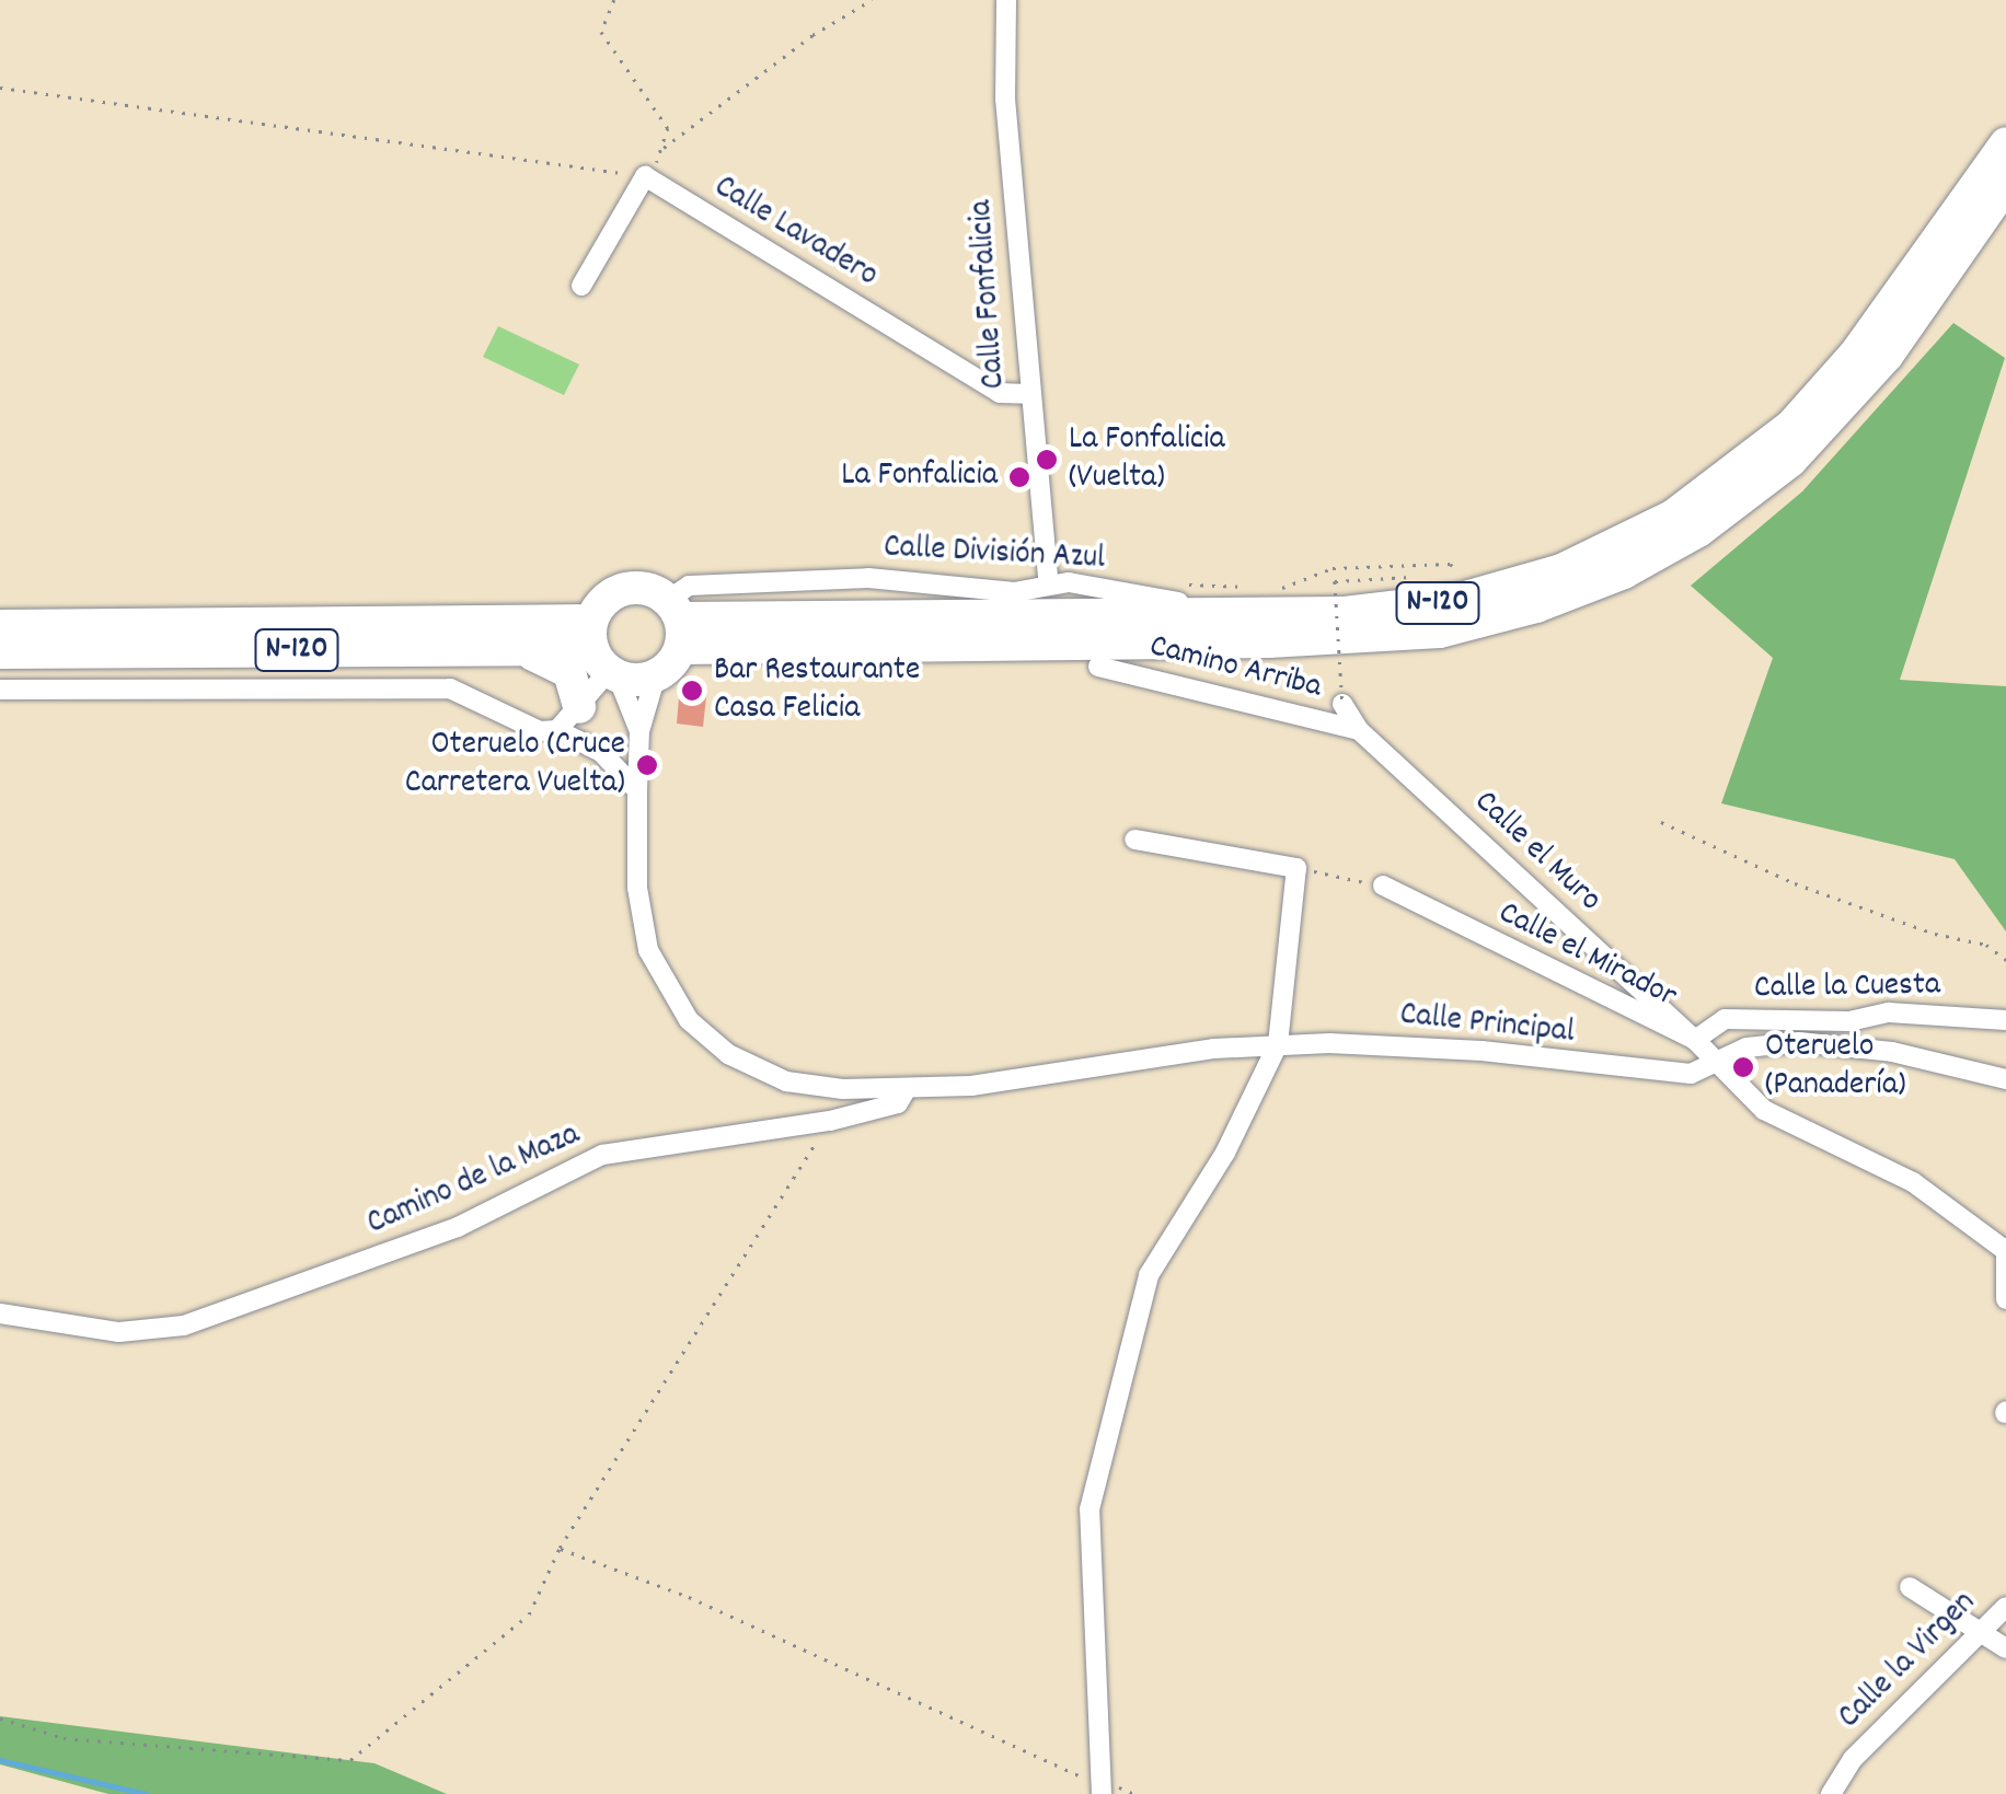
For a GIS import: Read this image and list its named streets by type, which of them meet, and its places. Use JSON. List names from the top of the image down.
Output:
{
  "streets": {
    "highway": ["N-120"],
    "street": [
      "Calle Lavadero",
      "Calle Fonfalicia",
      "Calle División Azul",
      "Camino Arriba",
      "Calle el Muro",
      "Calle el Mirador",
      "Calle la Cuesta",
      "Calle Principal",
      "Camino de la Maza",
      "Calle la Virgen"
    ]
  },
  "crossings": [
    ["Calle Lavadero", "Calle Fonfalicia"],
    ["Calle Fonfalicia", "Calle División Azul"],
    ["Calle División Azul", "N-120"],
    ["Camino Arriba", "Calle el Muro"],
    ["Calle el Muro", "Calle el Mirador"],
    ["Calle el Muro", "Calle la Cuesta"],
    ["Calle el Mirador", "Calle la Cuesta"],
    ["Calle el Mirador", "Calle Principal"],
    ["Calle Principal", "Camino de la Maza"]
  ],
  "places": [
    "La Fonfalicia (Vuelta)",
    "La Fonfalicia",
    "Bar Restaurante Casa Felicia",
    "Oteruelo (Cruce Carretera Vuelta)",
    "Oteruelo (Panadería)"
  ]
}
